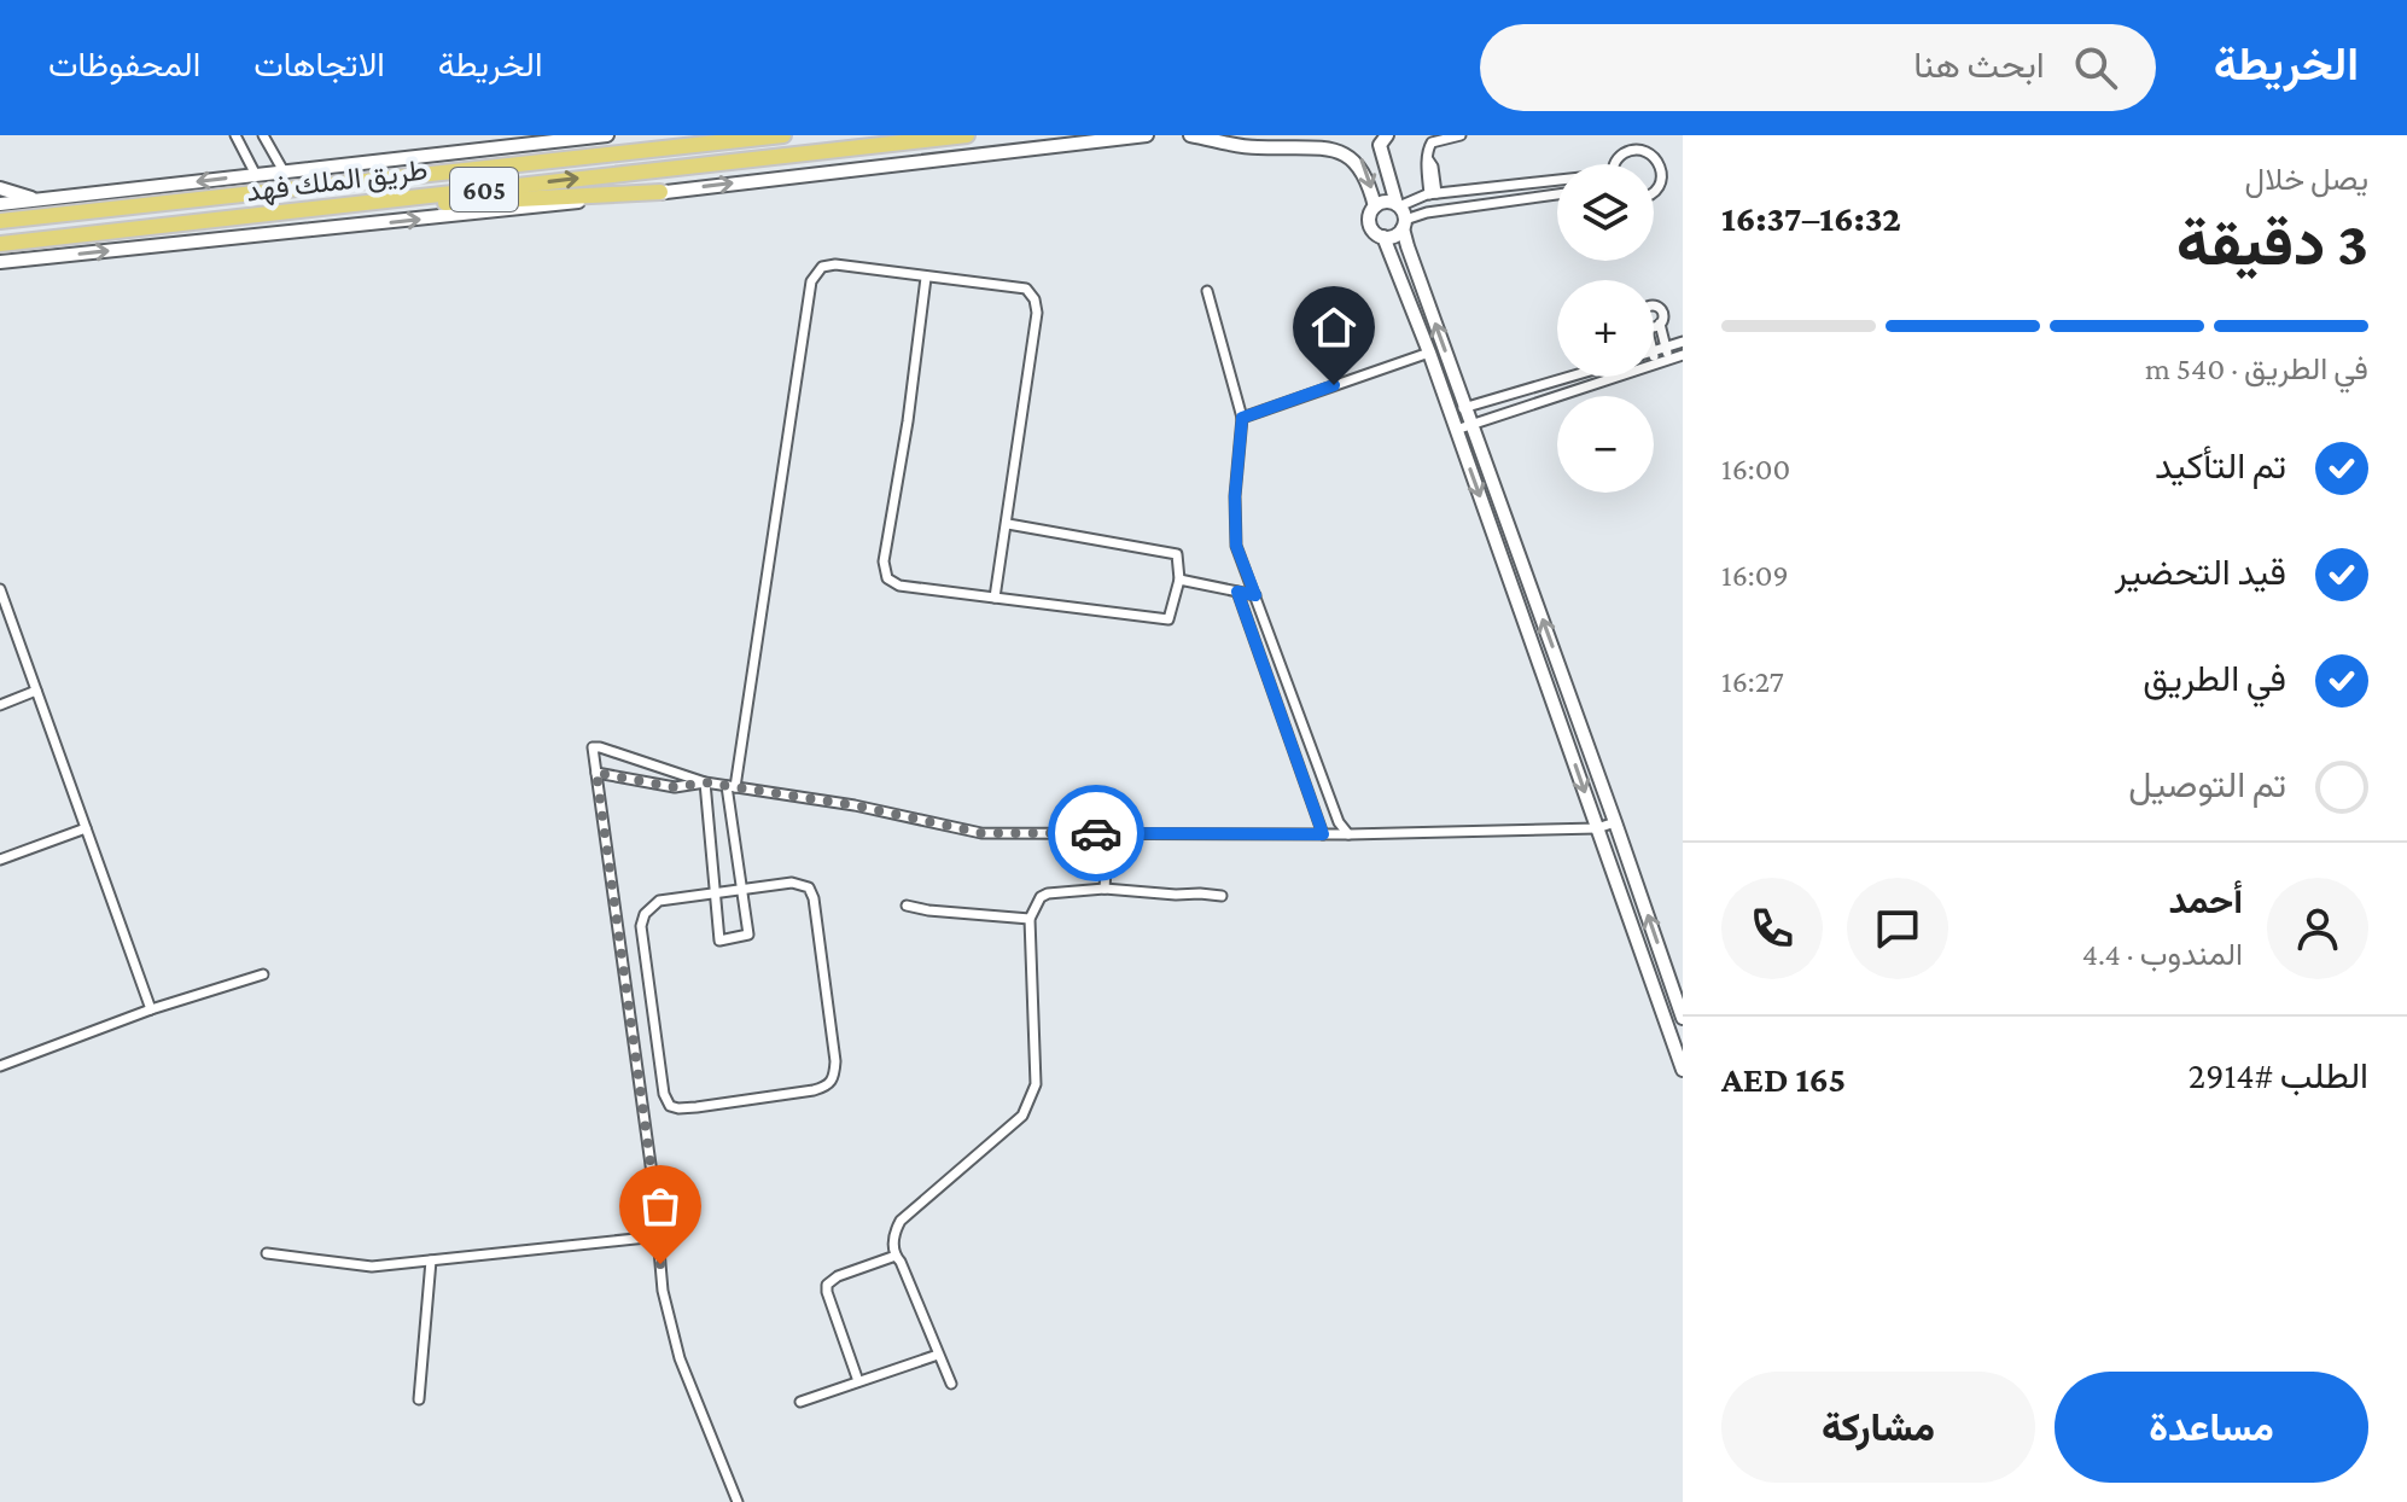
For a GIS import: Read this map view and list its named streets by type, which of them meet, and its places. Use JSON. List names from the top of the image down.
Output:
{
  "streets": {
    "highway": ["طريق الملك فهد", "605"]
  },
  "page": {
    "header": "الخريطة",
    "search": "ابحث هنا",
    "nav": ["الخريطة", "الاتجاهات", "المحفوظات"],
    "heading": ["3 دقيقة", "يصل خلال", "16:32–16:37"],
    "panel": [
      "أحمد",
      "المندوب · 4.4",
      "الطلب #2914",
      "AED 165"
    ],
    "map_buttons": ["+", "−"],
    "bar": "في الطريق · 540 m",
    "list": [
      ["تم التأكيد", "16:00"],
      ["قيد التحضير", "16:09"],
      ["في الطريق", "16:27"],
      "تم التوصيل"
    ],
    "buttons": ["مساعدة", "مشاركة"]
  }
}
